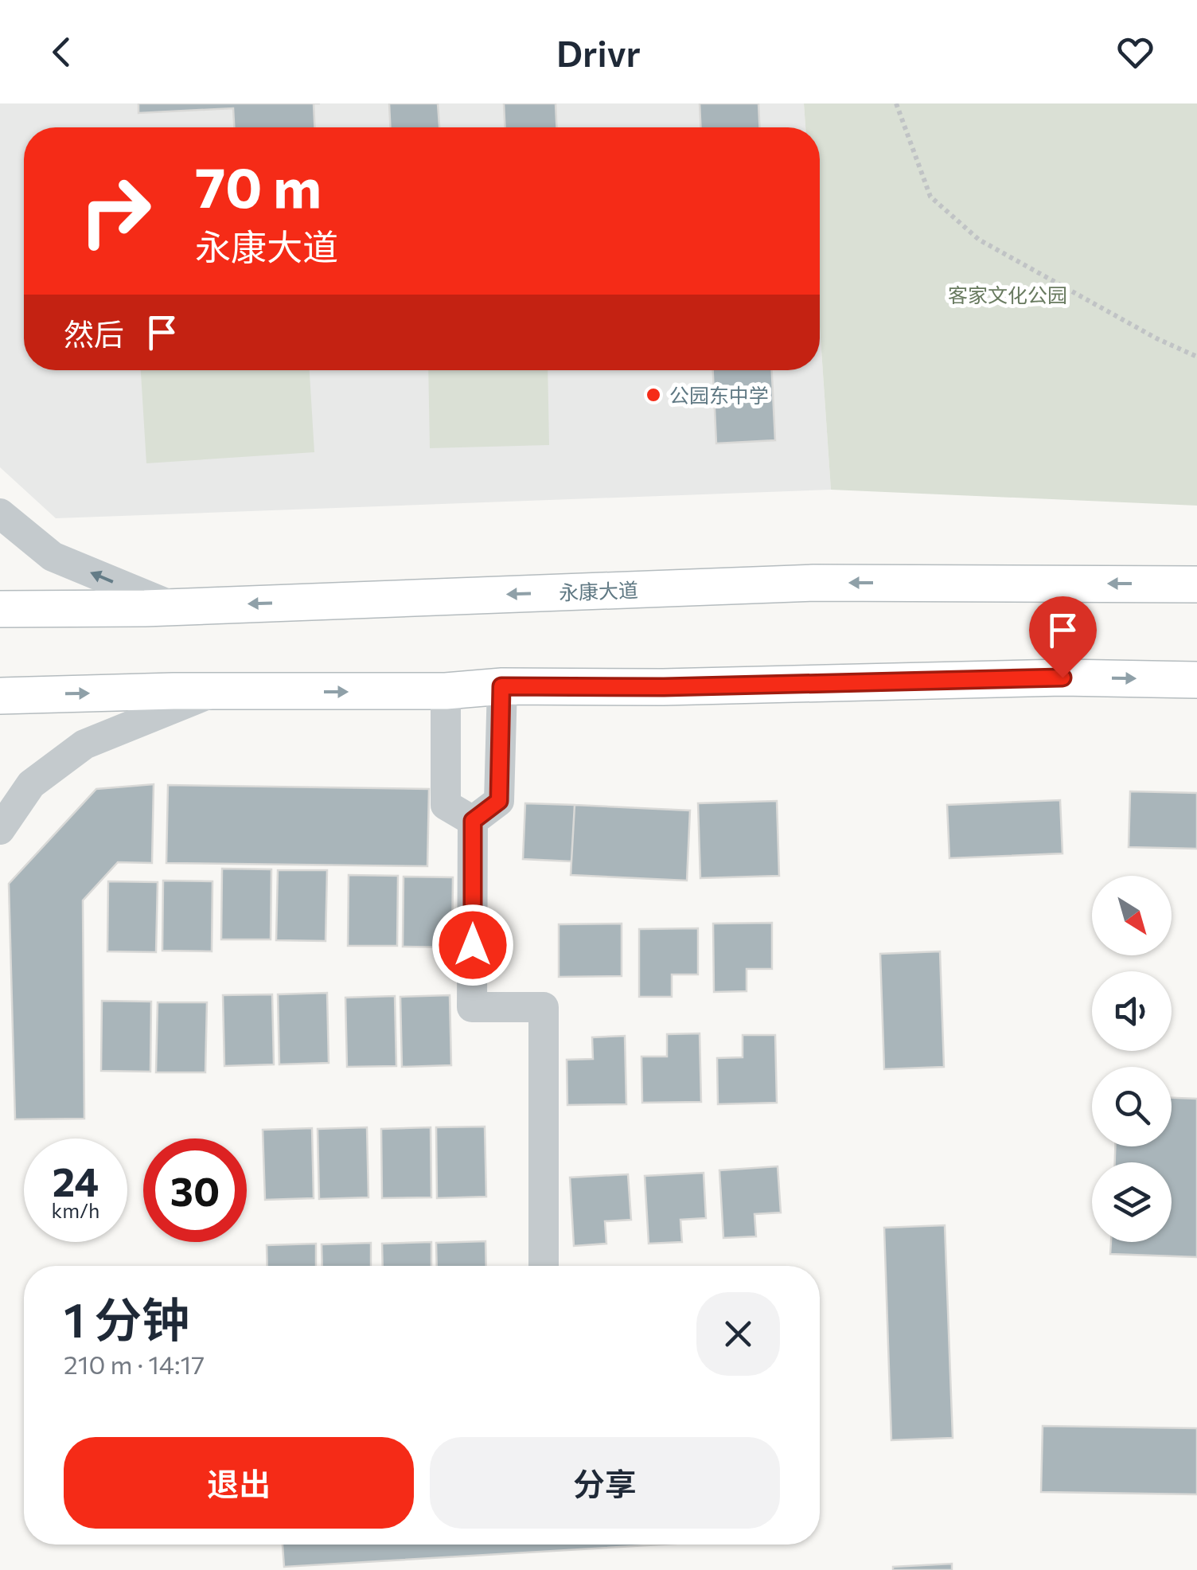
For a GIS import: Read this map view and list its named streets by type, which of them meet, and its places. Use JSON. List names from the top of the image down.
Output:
{
  "streets": {
    "main road": ["永康大道"]
  },
  "parks": ["客家文化公园"],
  "places": ["公园东中学"],
  "north": "bottom right",
  "page": {
    "header": "Drivr",
    "turn": ["70 m", "永康大道"],
    "then": "然后",
    "speed": "24 km/h",
    "limit": "30",
    "heading": ["1 分钟", "210 m · 14:17"],
    "buttons": ["退出", "分享"]
  }
}
